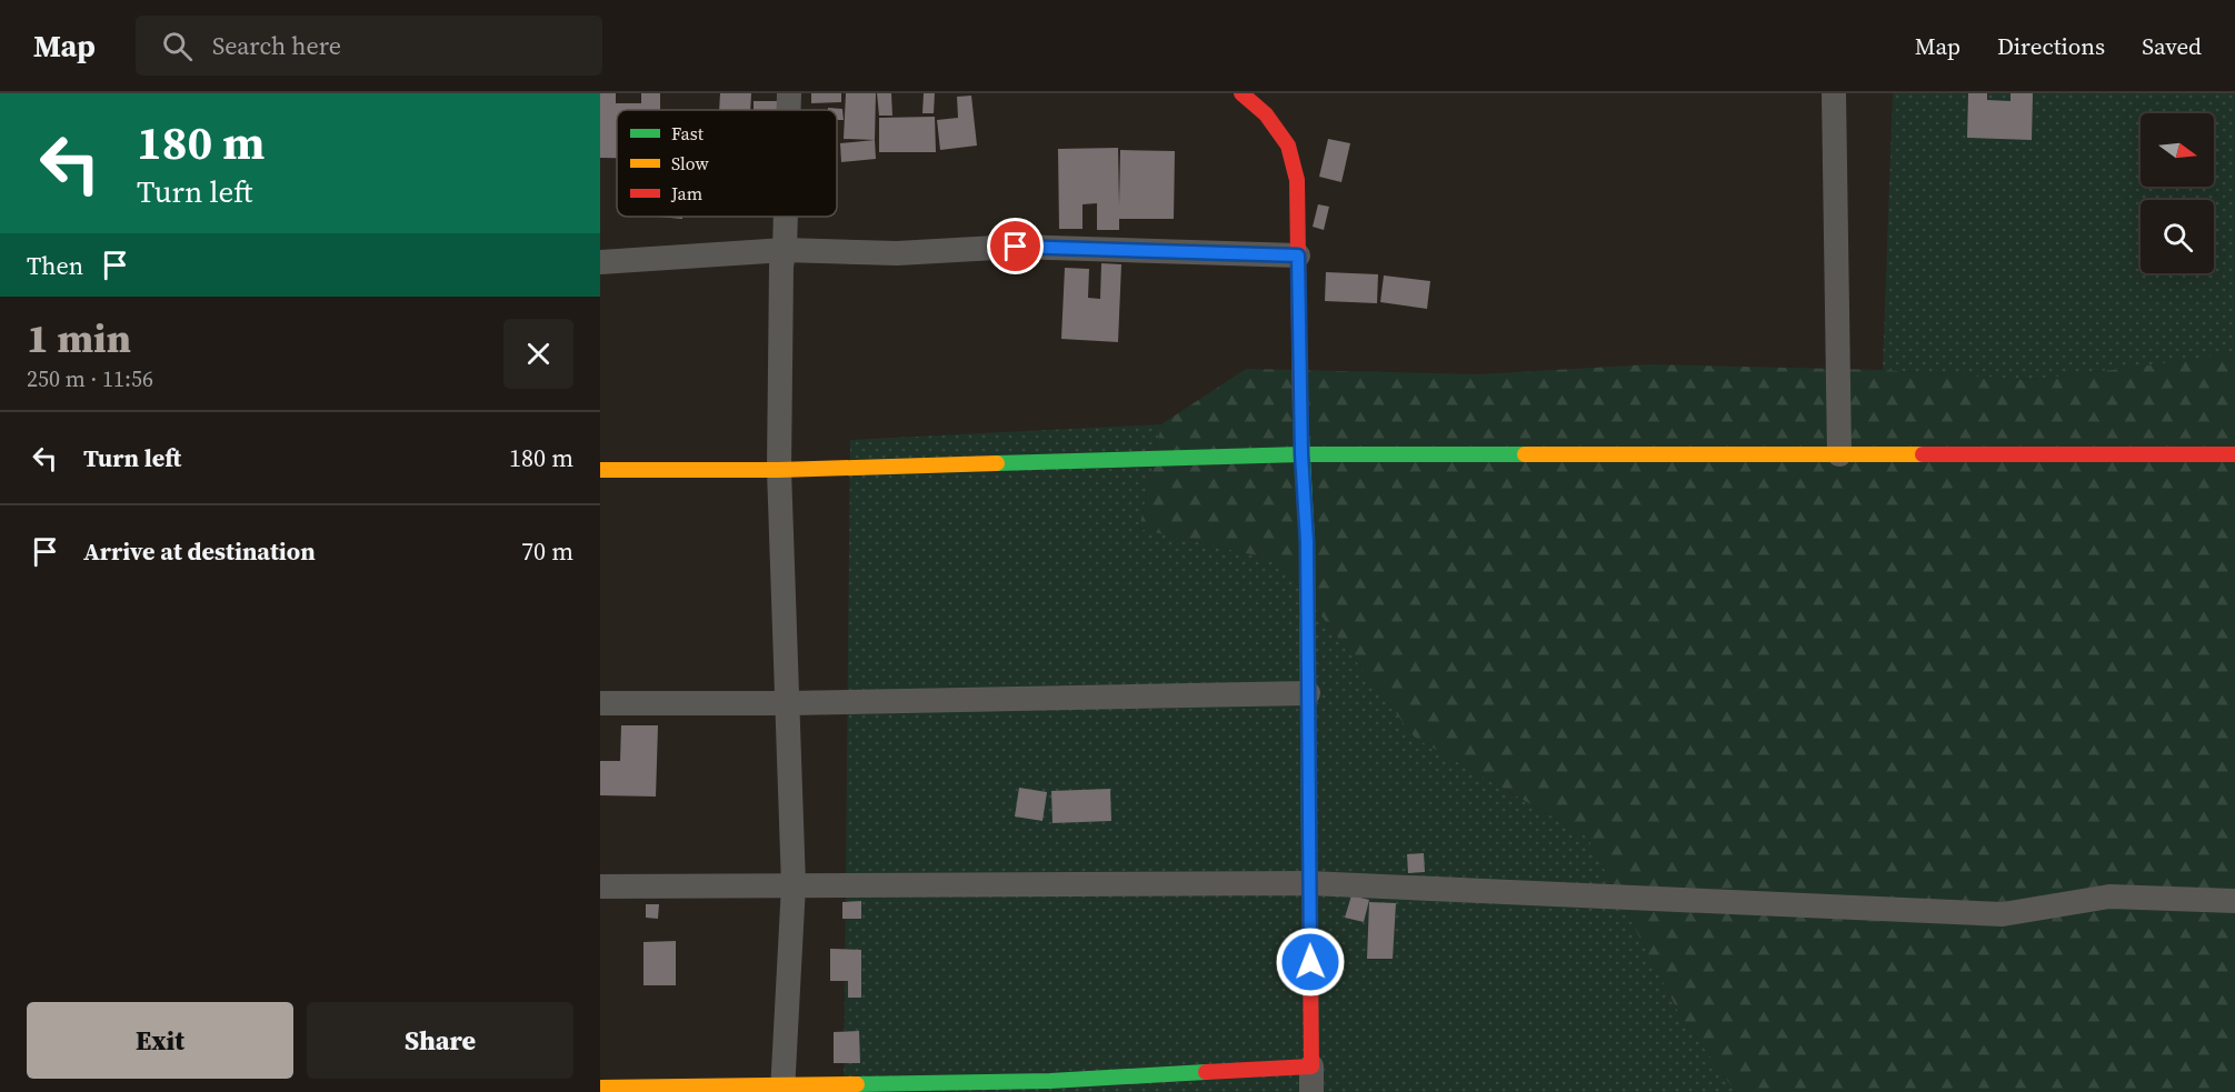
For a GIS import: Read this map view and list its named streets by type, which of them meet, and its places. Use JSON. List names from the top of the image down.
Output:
{
  "legend": ["Fast", "Slow", "Jam"],
  "north": "right",
  "page": {
    "header": "Map",
    "search": "Search here",
    "nav": ["Map", "Directions", "Saved"],
    "turn": ["180 m", "Turn left"],
    "then": "Then",
    "heading": ["1 min", "250 m · 11:56"],
    "list": [
      {
        "name": "Turn left",
        "value": "180 m"
      },
      {
        "name": "Arrive at destination",
        "value": "70 m"
      }
    ],
    "buttons": ["Exit", "Share"]
  }
}
